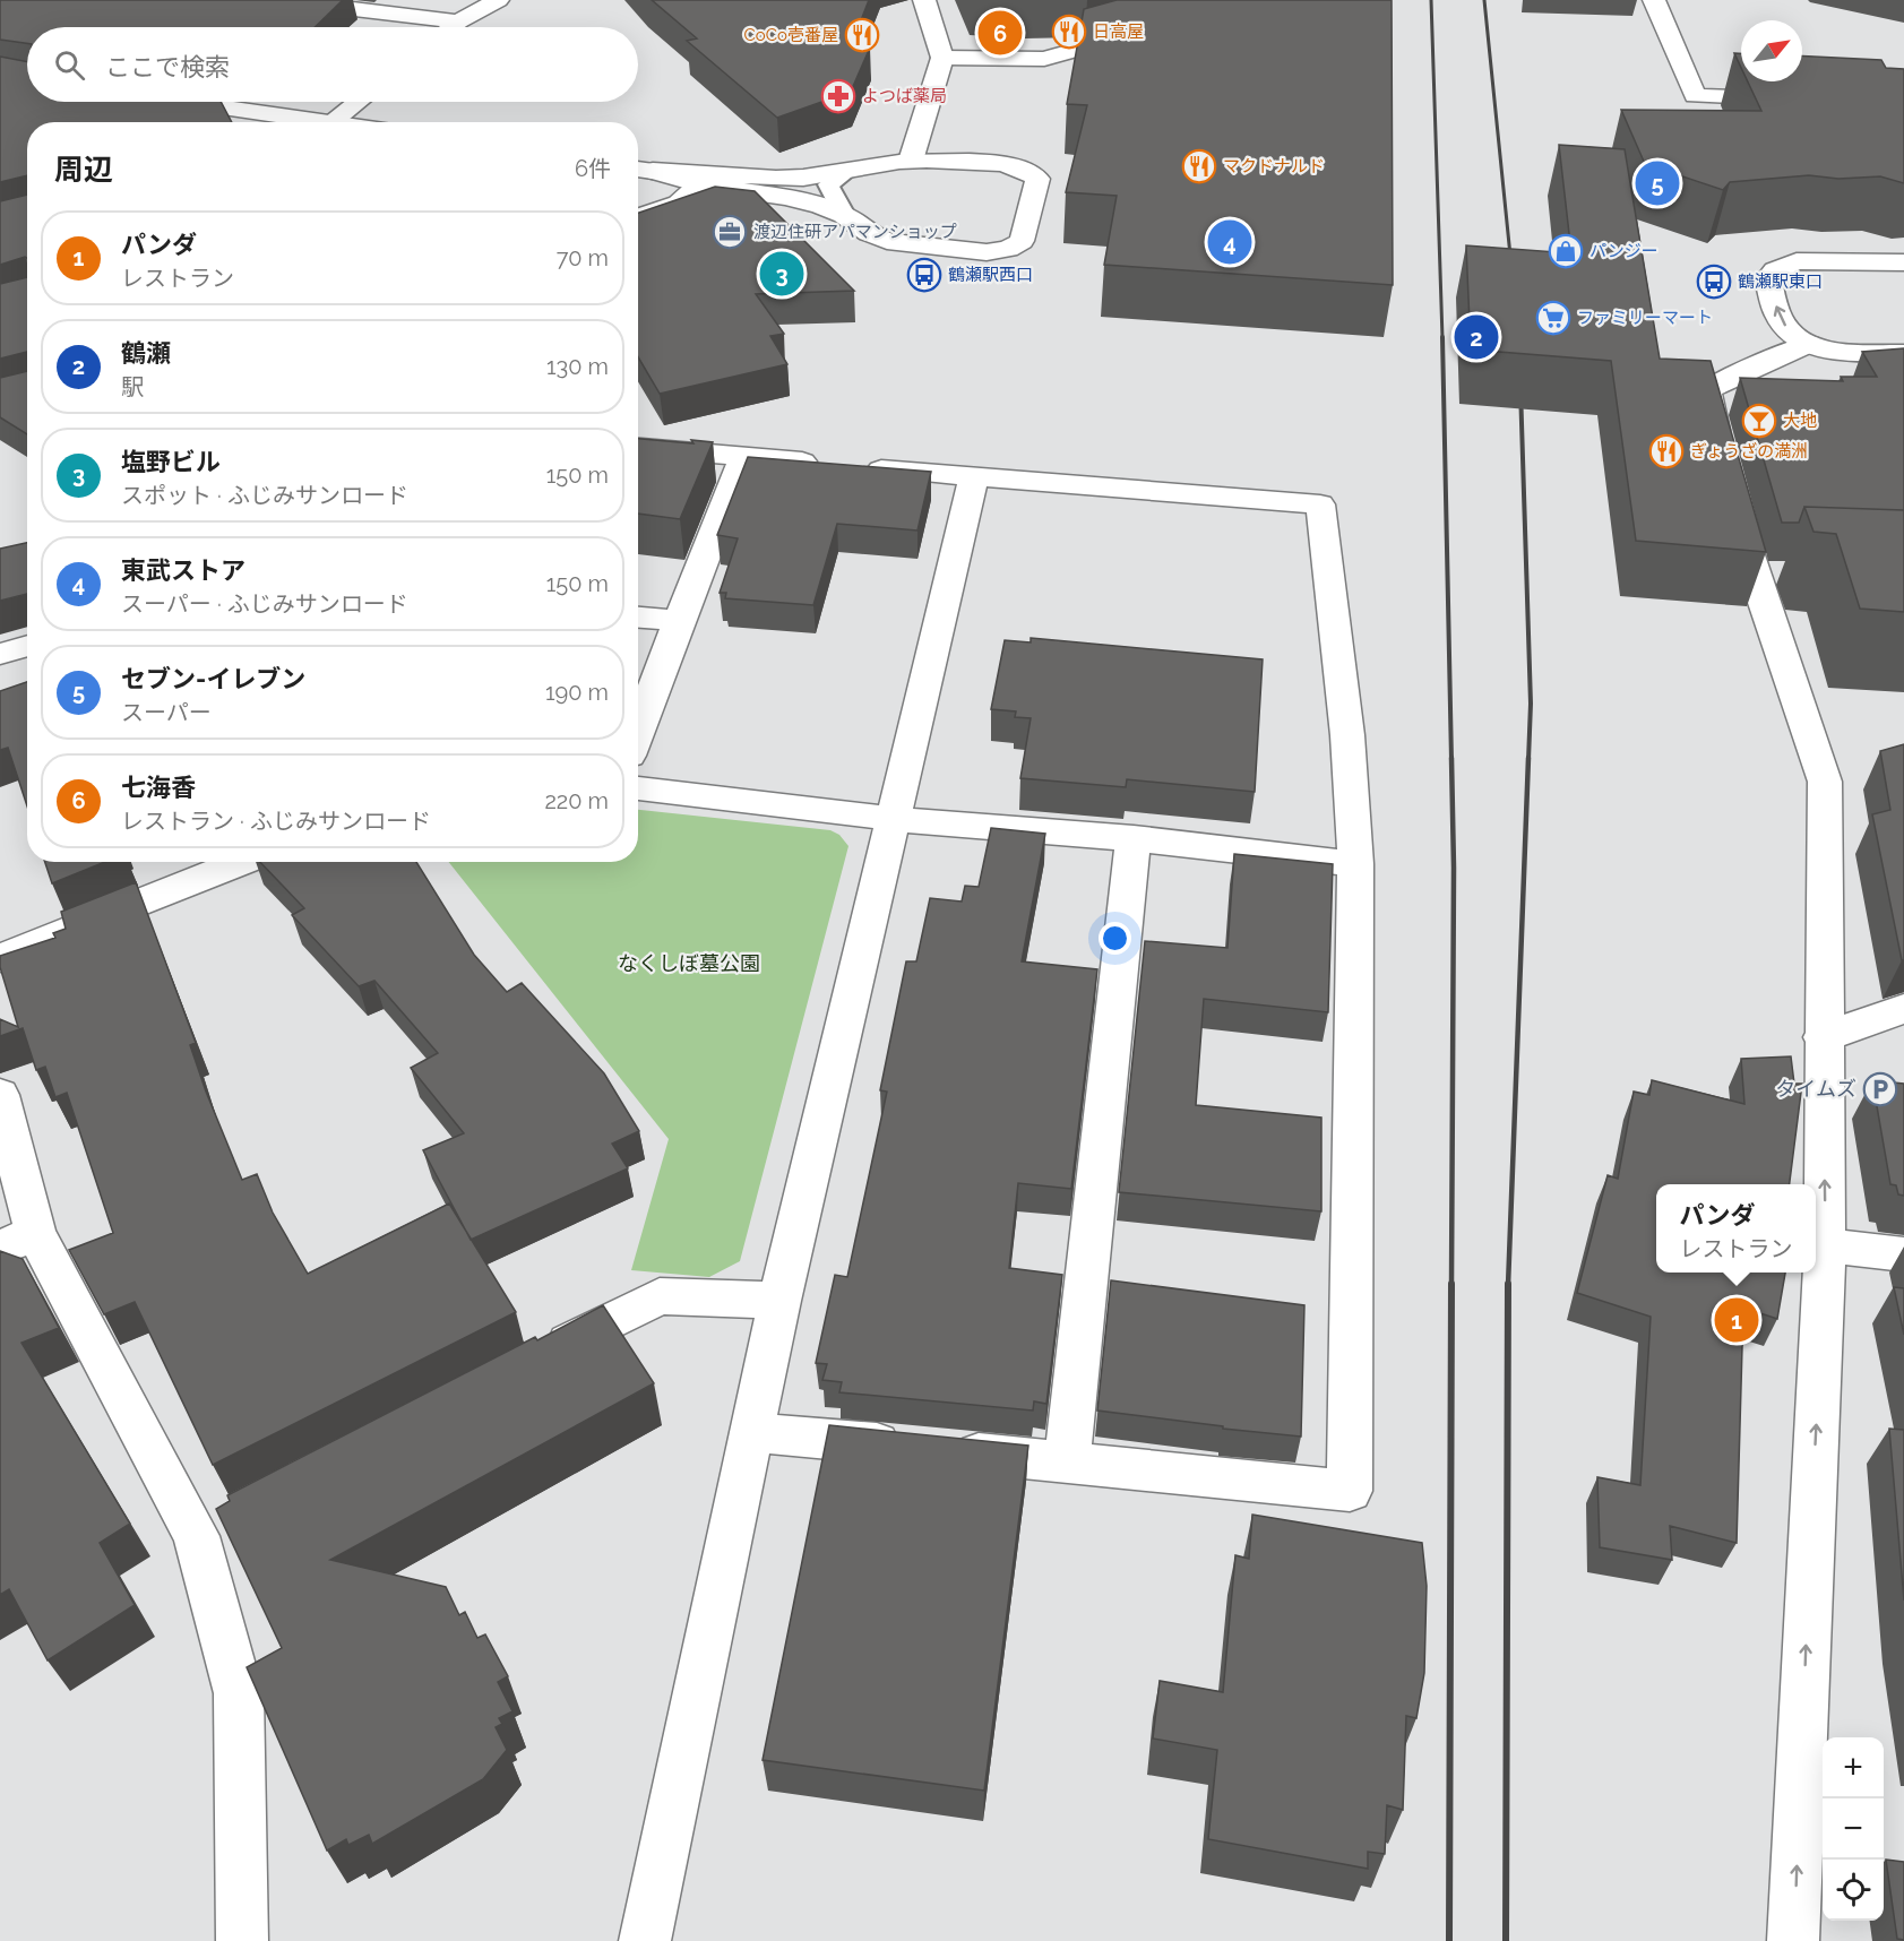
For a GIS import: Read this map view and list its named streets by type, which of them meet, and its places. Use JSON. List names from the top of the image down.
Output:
{
  "parks": ["なくしぼ墓公園"],
  "places": {
    "restaurant": [
      "日高屋",
      "CoCo壱番屋",
      "マクドナルド",
      "ぎょうざの満洲"
    ],
    "pharmacy": ["よつば薬局"],
    "office": ["渡辺住研アパマンショップ"],
    "shop": ["パンジー"],
    "bus stop": ["鶴瀬駅西口", "鶴瀬駅東口"],
    "supermarket": ["ファミリーマート"],
    "bar": ["大地"],
    "parking": ["タイムズ"]
  },
  "north": "top right",
  "page": {
    "pins": [
      "6",
      "5",
      "4",
      "3",
      "2",
      "1"
    ],
    "search": "ここで検索",
    "heading": ["周辺", "6件"],
    "list": [
      {
        "mark": "1",
        "name": "パンダ",
        "note": "レストラン",
        "value": "70 m"
      },
      {
        "mark": "2",
        "name": "鶴瀬",
        "note": "駅",
        "value": "130 m"
      },
      {
        "mark": "3",
        "name": "塩野ビル",
        "note": "スポット · ふじみサンロード",
        "value": "150 m"
      },
      {
        "mark": "4",
        "name": "東武ストア",
        "note": "スーパー · ふじみサンロード",
        "value": "150 m"
      },
      {
        "mark": "5",
        "name": "セブン-イレブン",
        "note": "スーパー",
        "value": "190 m"
      },
      {
        "mark": "6",
        "name": "七海香",
        "note": "レストラン · ふじみサンロード",
        "value": "220 m"
      }
    ],
    "popup": ["パンダ", "レストラン"],
    "map_buttons": ["+", "−"]
  }
}
